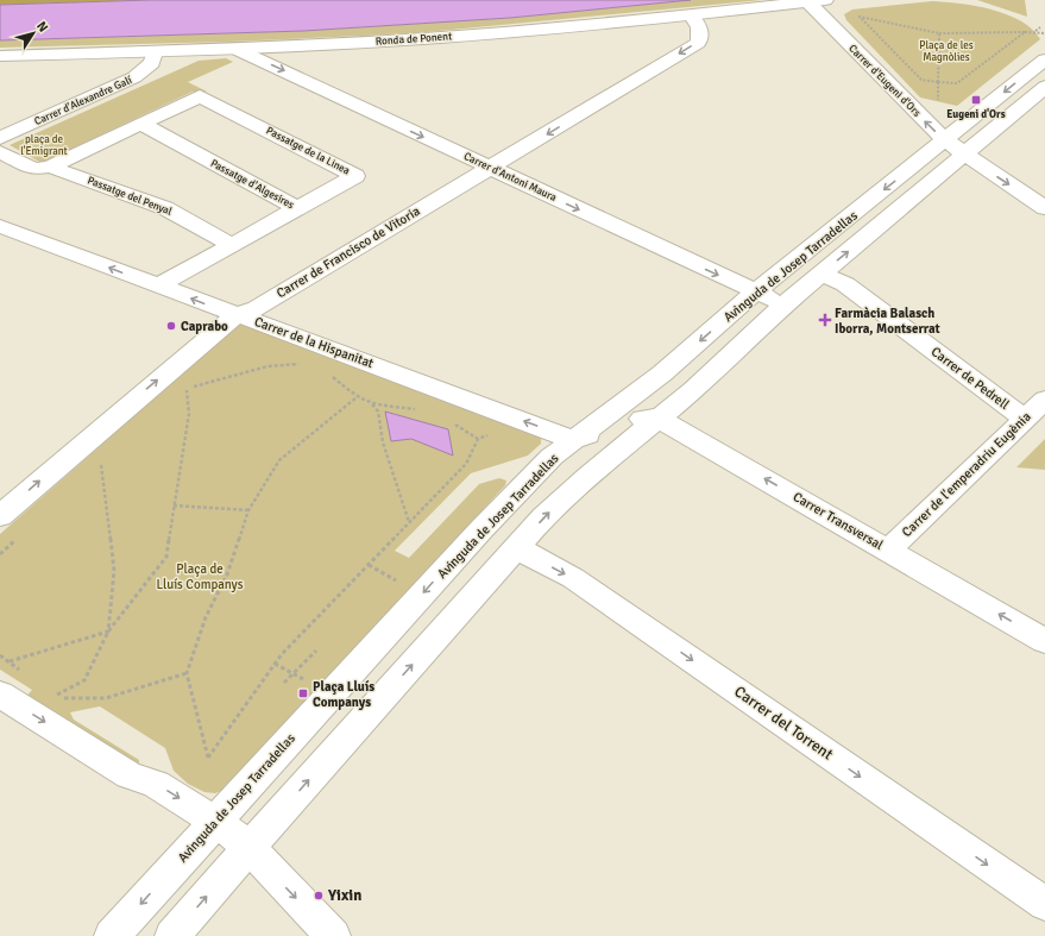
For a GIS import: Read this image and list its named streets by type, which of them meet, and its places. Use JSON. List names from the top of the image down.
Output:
{
  "streets": {
    "street": [
      "Ronda de Ponent",
      "Carrer d'Eugeni d'Ors",
      "Carrer d'Alexandre Galí",
      "Passatge de la Linea",
      "Carrer d'Antoni Maura",
      "Passatge d'Algesires",
      "Passatge del Penyal",
      "Carrer de Francisco de Vitoria",
      "Avinguda de Josep Tarradellas",
      "Carrer de la Hispanitat",
      "Carrer de Pedrell",
      "Carrer de l'emperadriu Eugènia",
      "Carrer Transversal",
      "Carrer del Torrent"
    ]
  },
  "crossings": [
    ["Ronda de Ponent", "Carrer d'Eugeni d'Ors"],
    ["Ronda de Ponent", "Carrer d'Alexandre Galí"],
    ["Ronda de Ponent", "Carrer d'Antoni Maura"],
    ["Ronda de Ponent", "Carrer de Francisco de Vitoria"],
    ["Carrer d'Eugeni d'Ors", "Avinguda de Josep Tarradellas"],
    ["Passatge de la Linea", "Passatge d'Algesires"],
    ["Carrer d'Antoni Maura", "Carrer de Francisco de Vitoria"],
    ["Carrer d'Antoni Maura", "Avinguda de Josep Tarradellas"],
    ["Passatge d'Algesires", "Passatge del Penyal"],
    ["Carrer de Francisco de Vitoria", "Carrer de la Hispanitat"],
    ["Avinguda de Josep Tarradellas", "Carrer de la Hispanitat"],
    ["Avinguda de Josep Tarradellas", "Carrer de Pedrell"],
    ["Avinguda de Josep Tarradellas", "Carrer Transversal"],
    ["Avinguda de Josep Tarradellas", "Carrer del Torrent"],
    ["Carrer de Pedrell", "Carrer de l'emperadriu Eugènia"],
    ["Carrer de l'emperadriu Eugènia", "Carrer Transversal"]
  ],
  "one_way": [
    "Carrer d'Antoni Maura",
    "Carrer de la Hispanitat",
    "Carrer Transversal",
    "Carrer del Torrent"
  ],
  "parks": ["Plaça de les Magnòlies", "plaça de l'Emigrant", "Plaça de Lluís Companys"],
  "places": {
    "transit": ["Eugeni d'Ors", "Plaça Lluís Companys"],
    "health": ["Farmàcia Balasch Iborra, Montserrat"],
    "other": ["Caprabo", "Yixin"]
  },
  "north": "top right"
}
